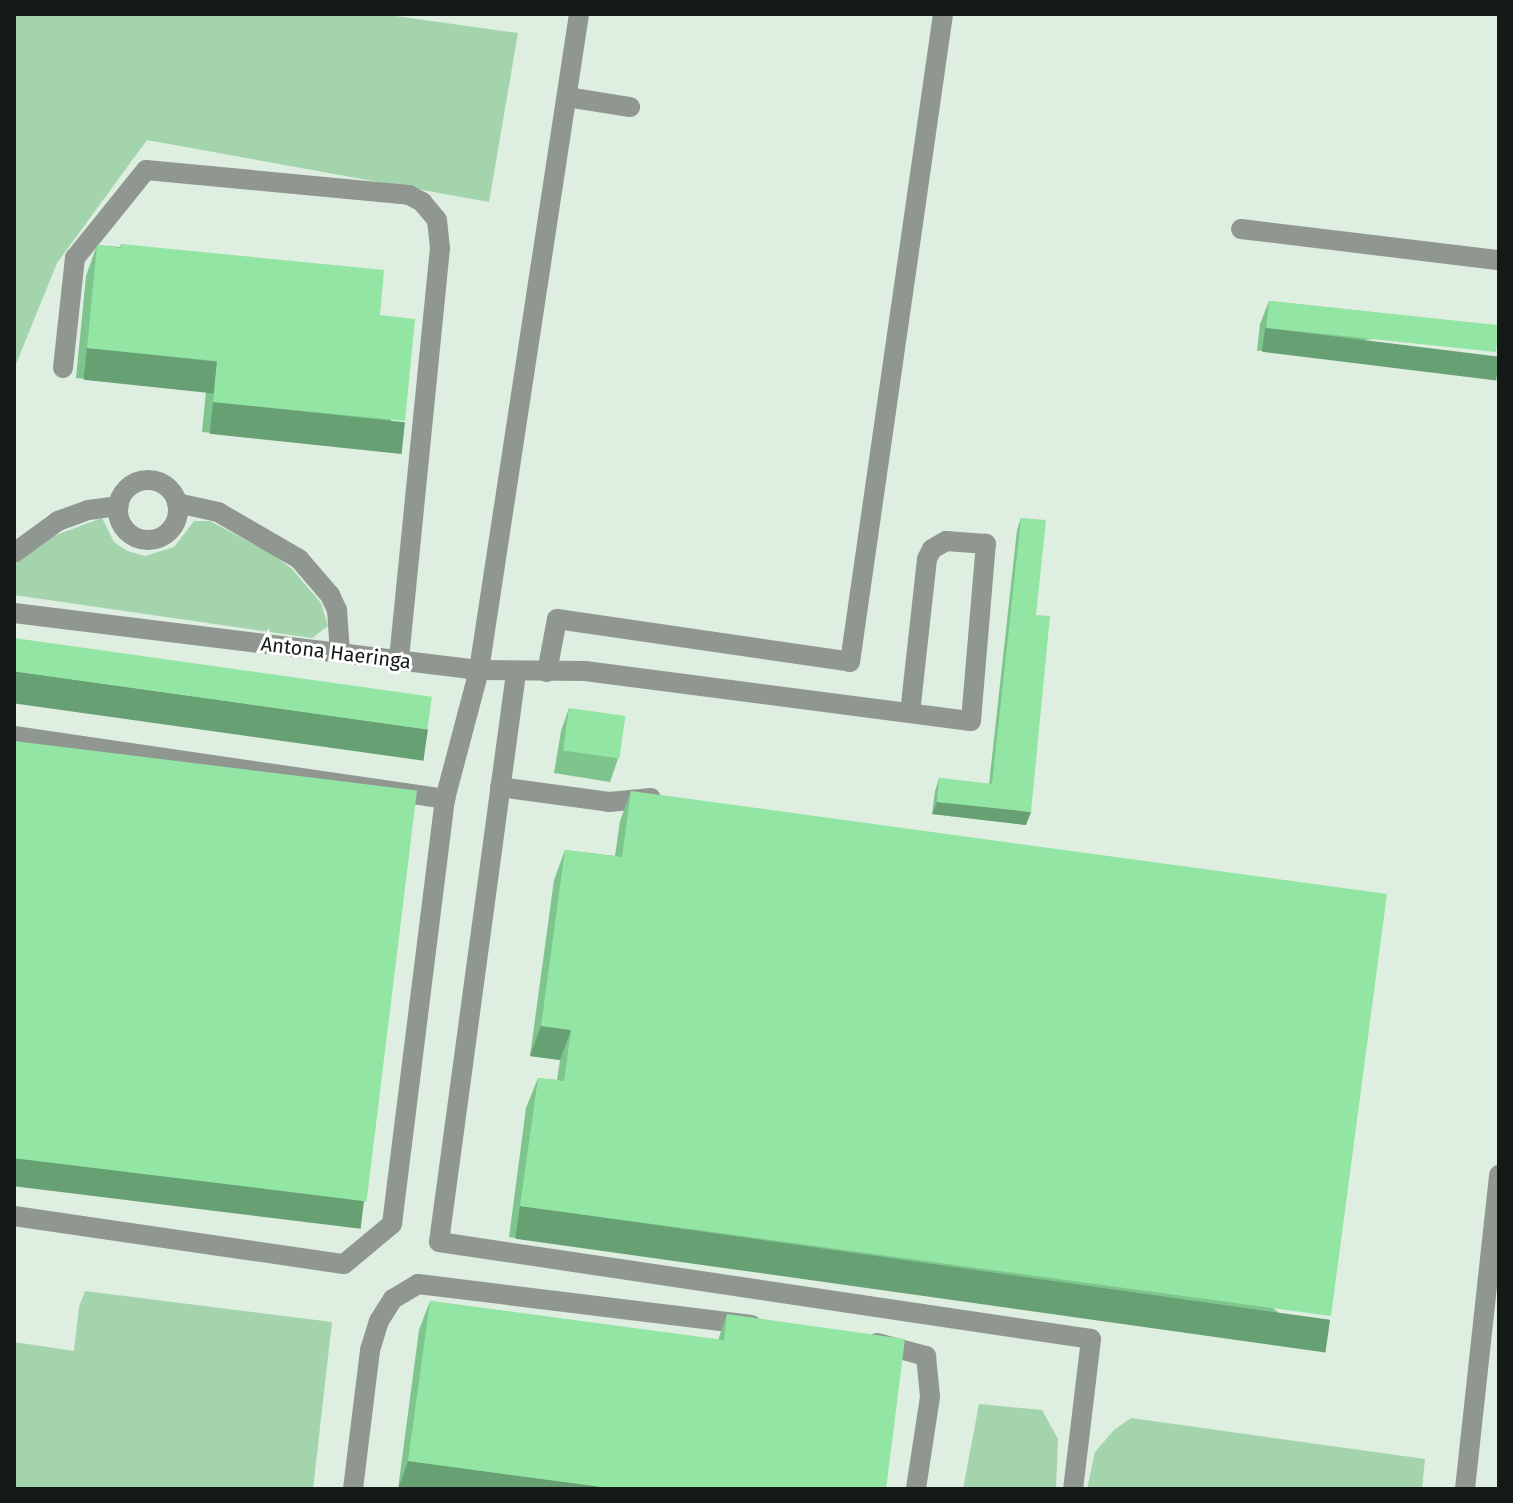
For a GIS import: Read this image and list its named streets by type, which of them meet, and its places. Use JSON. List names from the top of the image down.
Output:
{
  "streets": {
    "street": ["Antona Haeringa"]
  }
}
